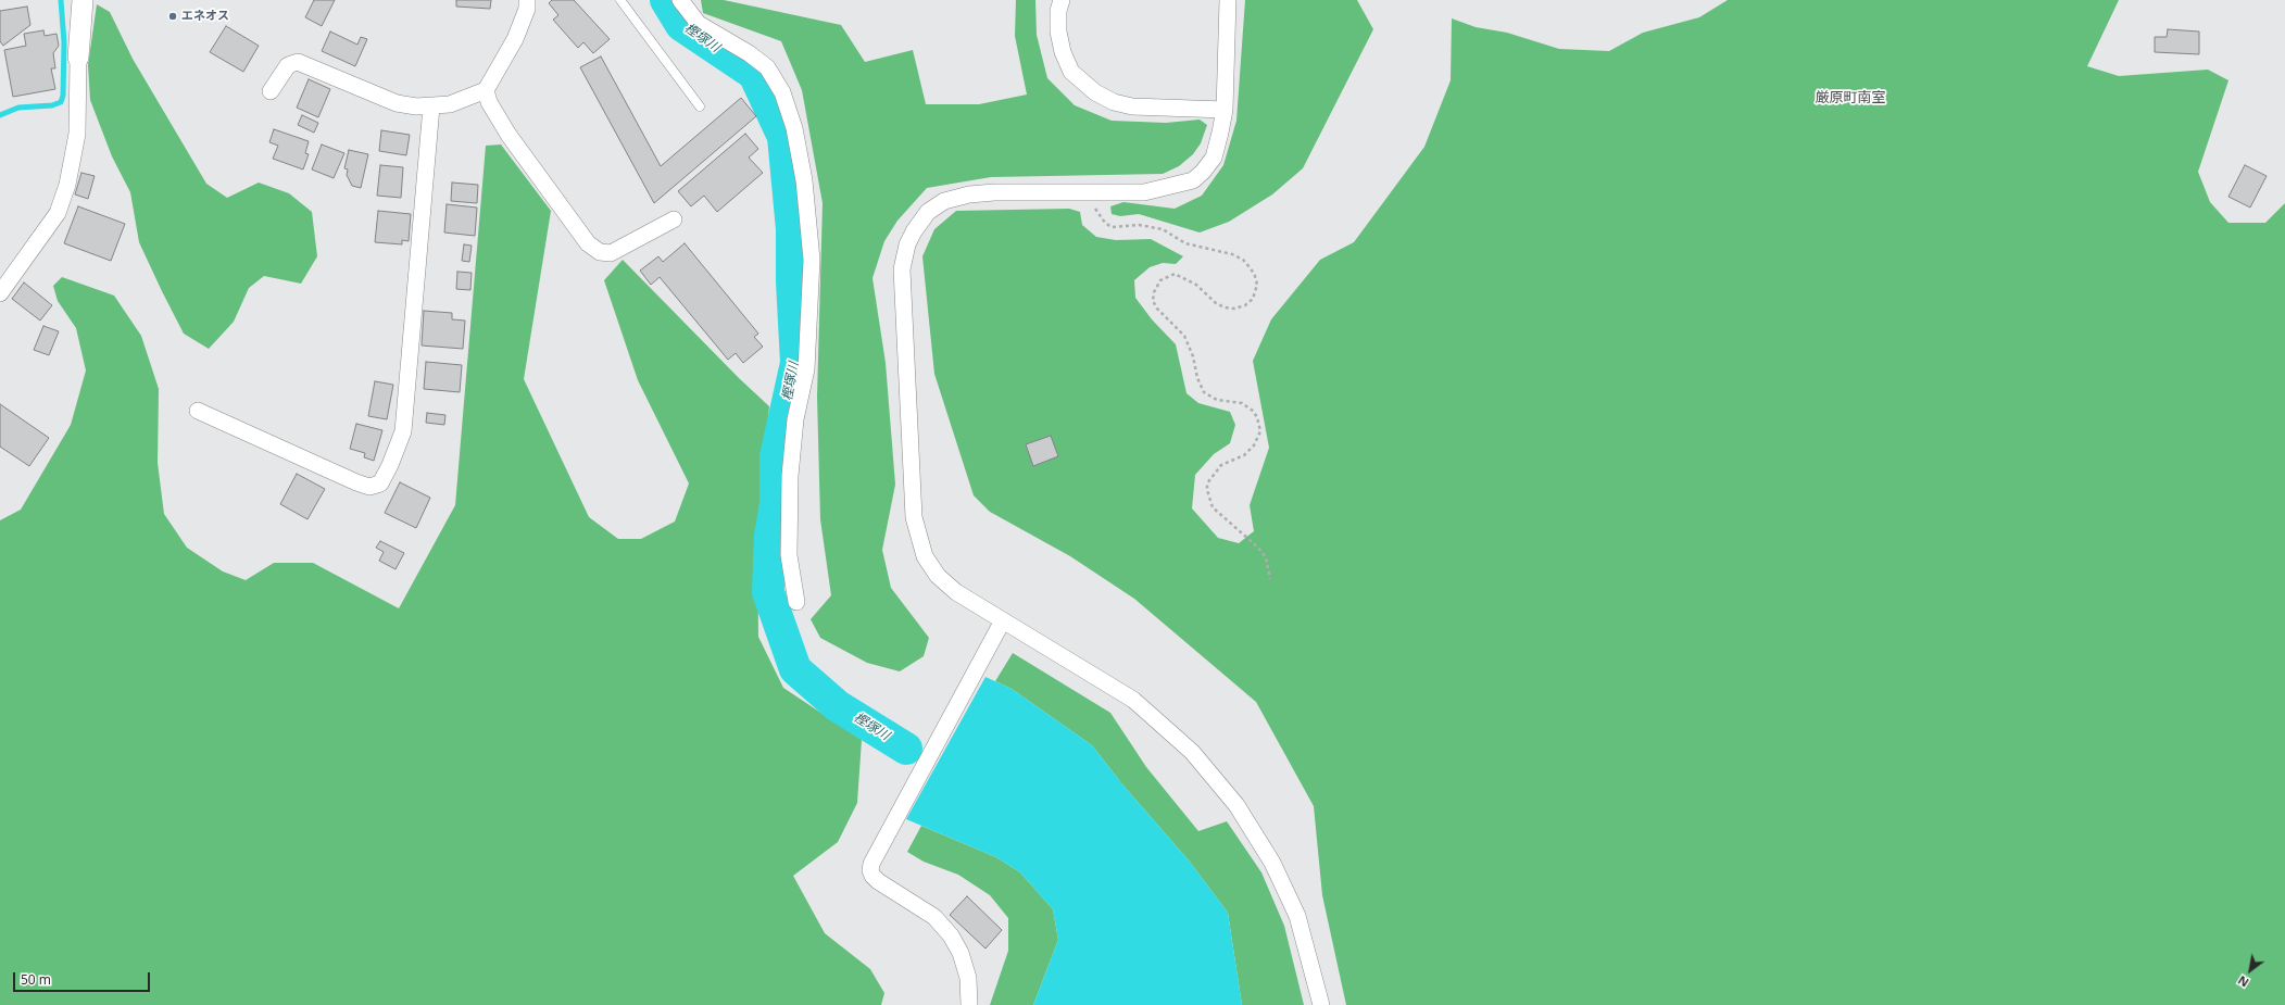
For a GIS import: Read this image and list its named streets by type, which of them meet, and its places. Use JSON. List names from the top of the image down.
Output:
{
  "districts": ["厳原町南室"],
  "water": ["樫塚川"],
  "places": ["エネオス"],
  "scale_bar": "50 m",
  "north": "bottom left"
}
